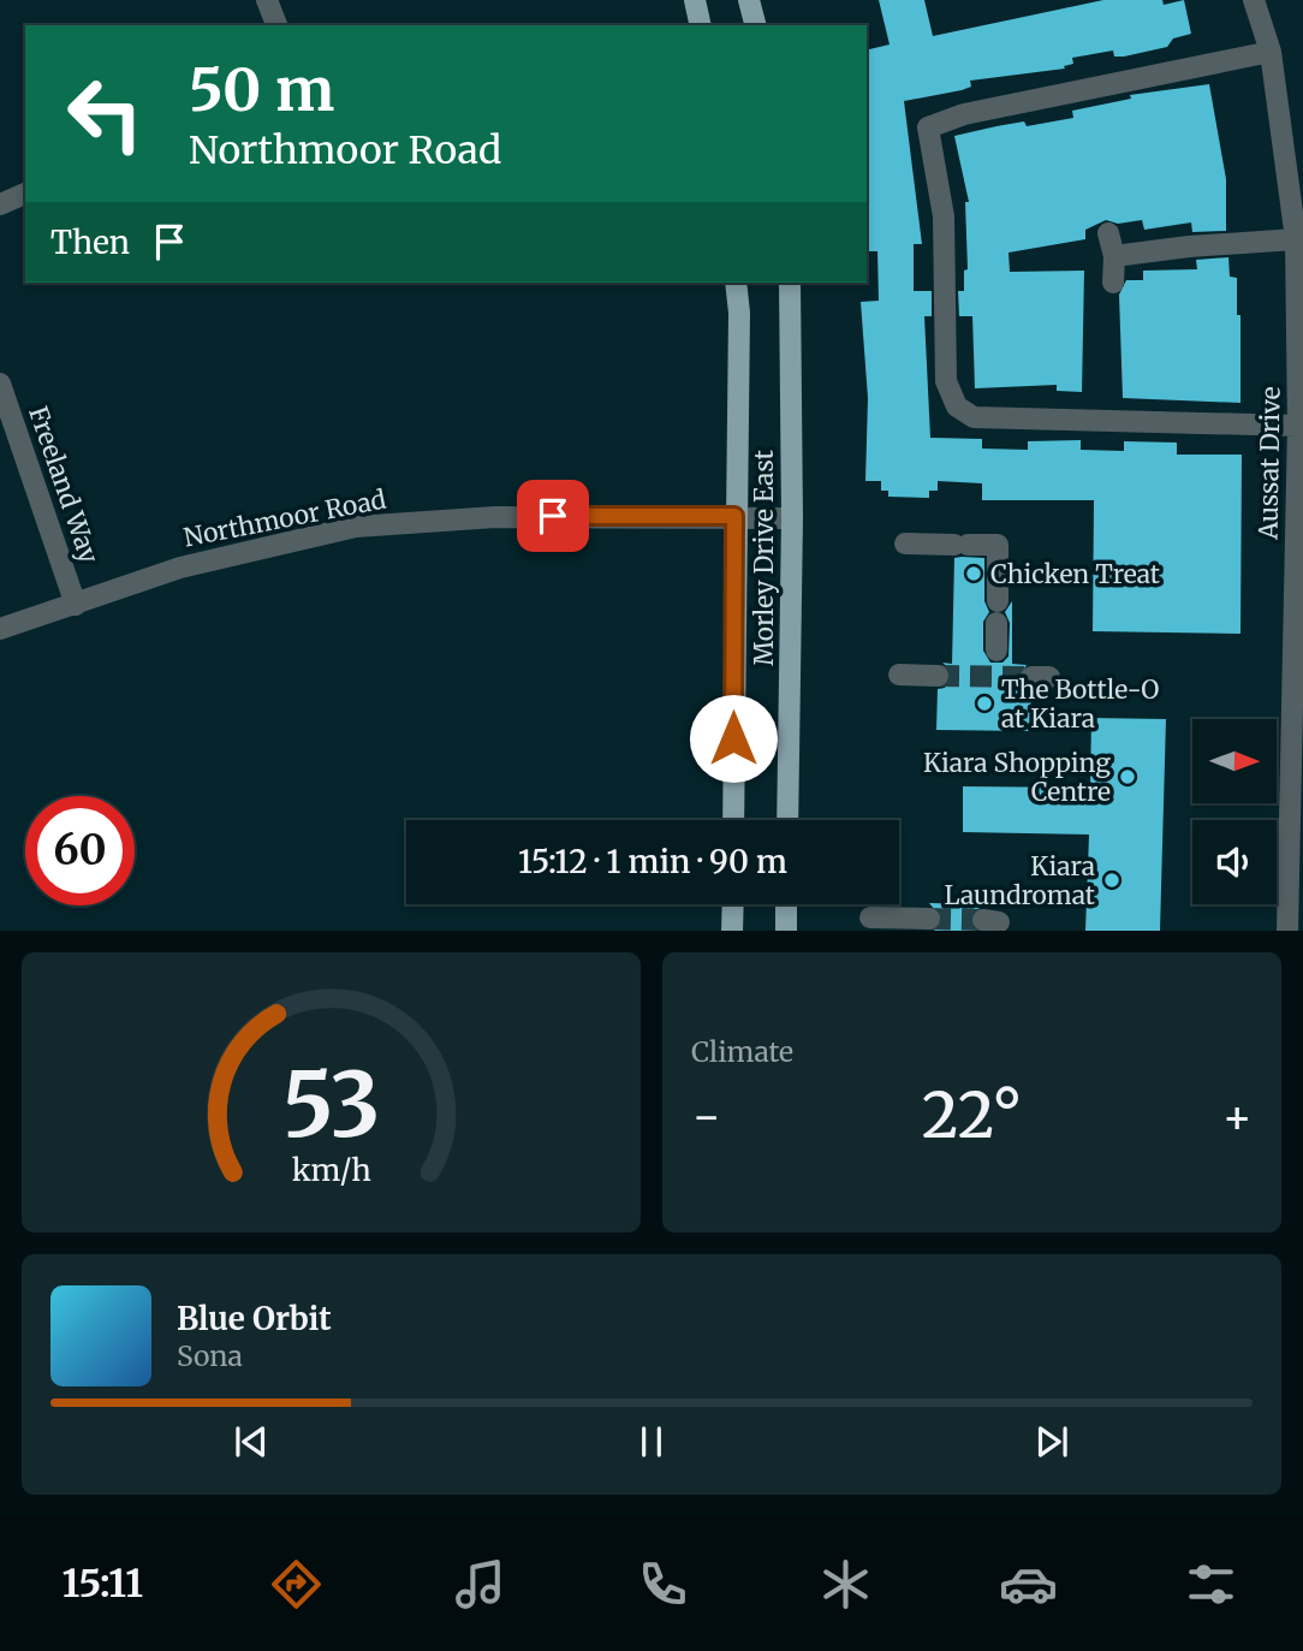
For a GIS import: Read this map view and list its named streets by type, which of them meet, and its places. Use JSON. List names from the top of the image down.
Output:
{
  "streets": {
    "main road": ["Morley Drive East"],
    "street": ["Aussat Drive", "Freeland Way", "Northmoor Road"]
  },
  "crossings": [
    ["Freeland Way", "Northmoor Road"],
    ["Northmoor Road", "Morley Drive East"]
  ],
  "places": [
    "Chicken Treat",
    "The Bottle-O at Kiara",
    "Kiara Shopping Centre",
    "Kiara Laundromat"
  ],
  "north": "right",
  "page": {
    "turn": ["50 m", "Northmoor Road"],
    "then": "Then",
    "limit": "60",
    "trip": "15:12 · 1 min · 90 m",
    "tile": "Climate",
    "heat": ["−", "22°", "+"],
    "song": ["Blue Orbit", "Sona"],
    "tabs": "15:11",
    "gauge": ["53", "km/h"]
  }
}
